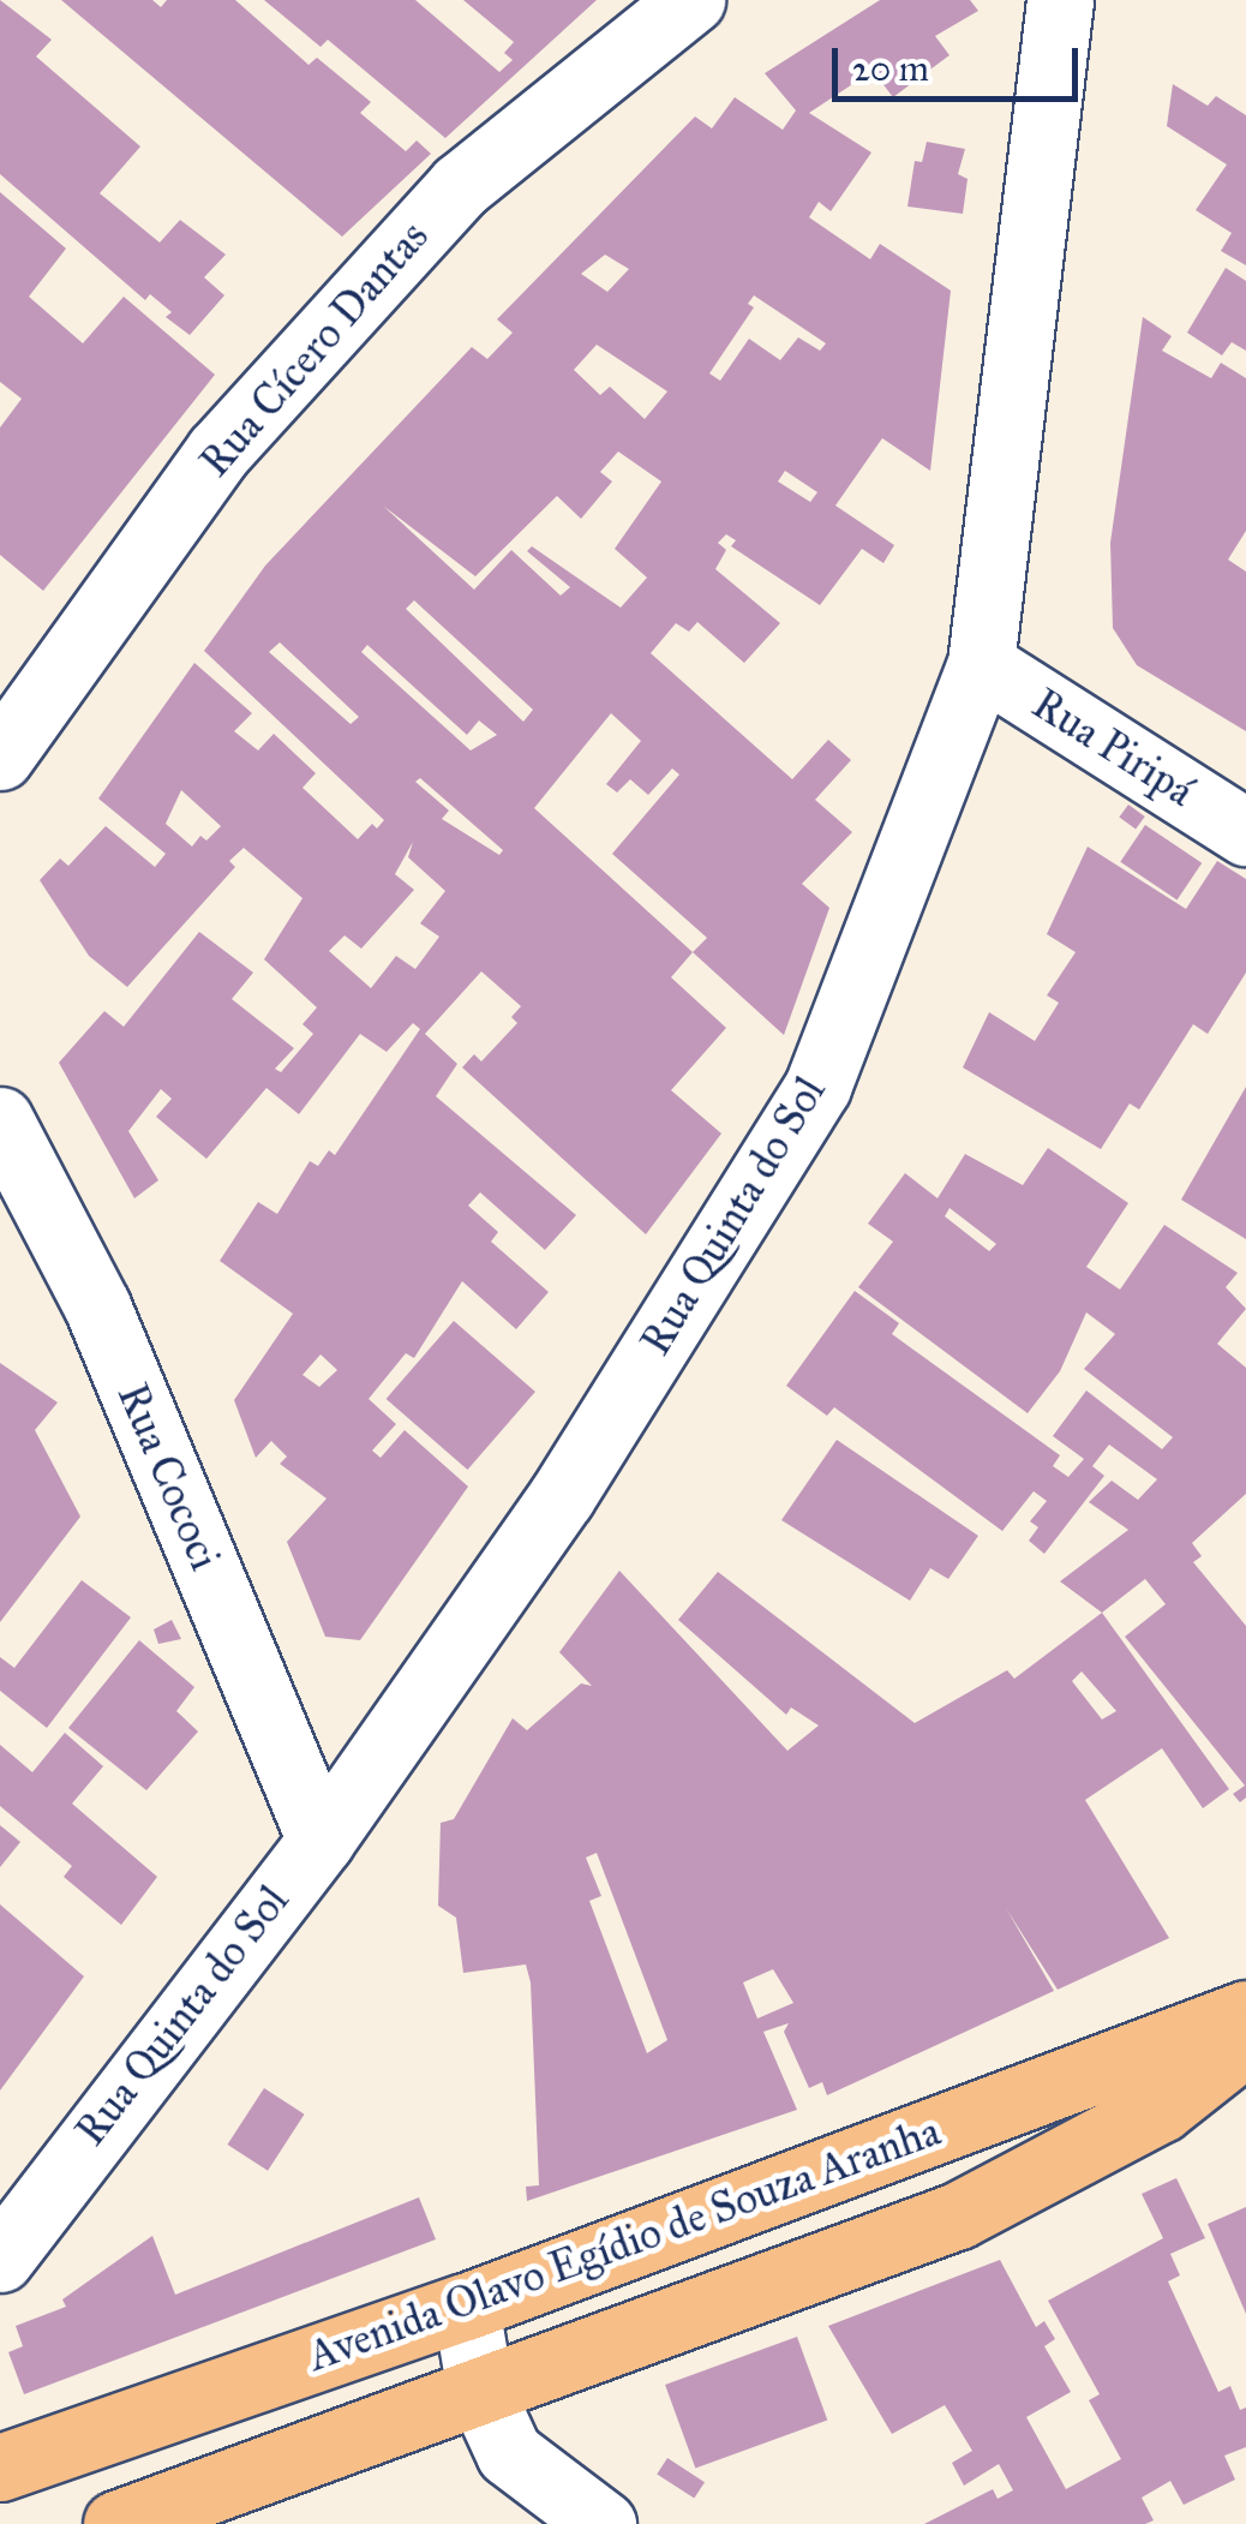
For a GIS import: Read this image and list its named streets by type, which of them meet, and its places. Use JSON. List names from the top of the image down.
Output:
{
  "streets": {
    "main road": ["Avenida Olavo Egídio de Souza Aranha"],
    "street": [
      "Rua Cícero Dantas",
      "Rua Piripá",
      "Rua Quinta do Sol",
      "Rua Cococi"
    ]
  },
  "crossings": [
    ["Rua Piripá", "Rua Quinta do Sol"],
    ["Rua Quinta do Sol", "Rua Cococi"]
  ],
  "scale_bar": "20 m"
}
